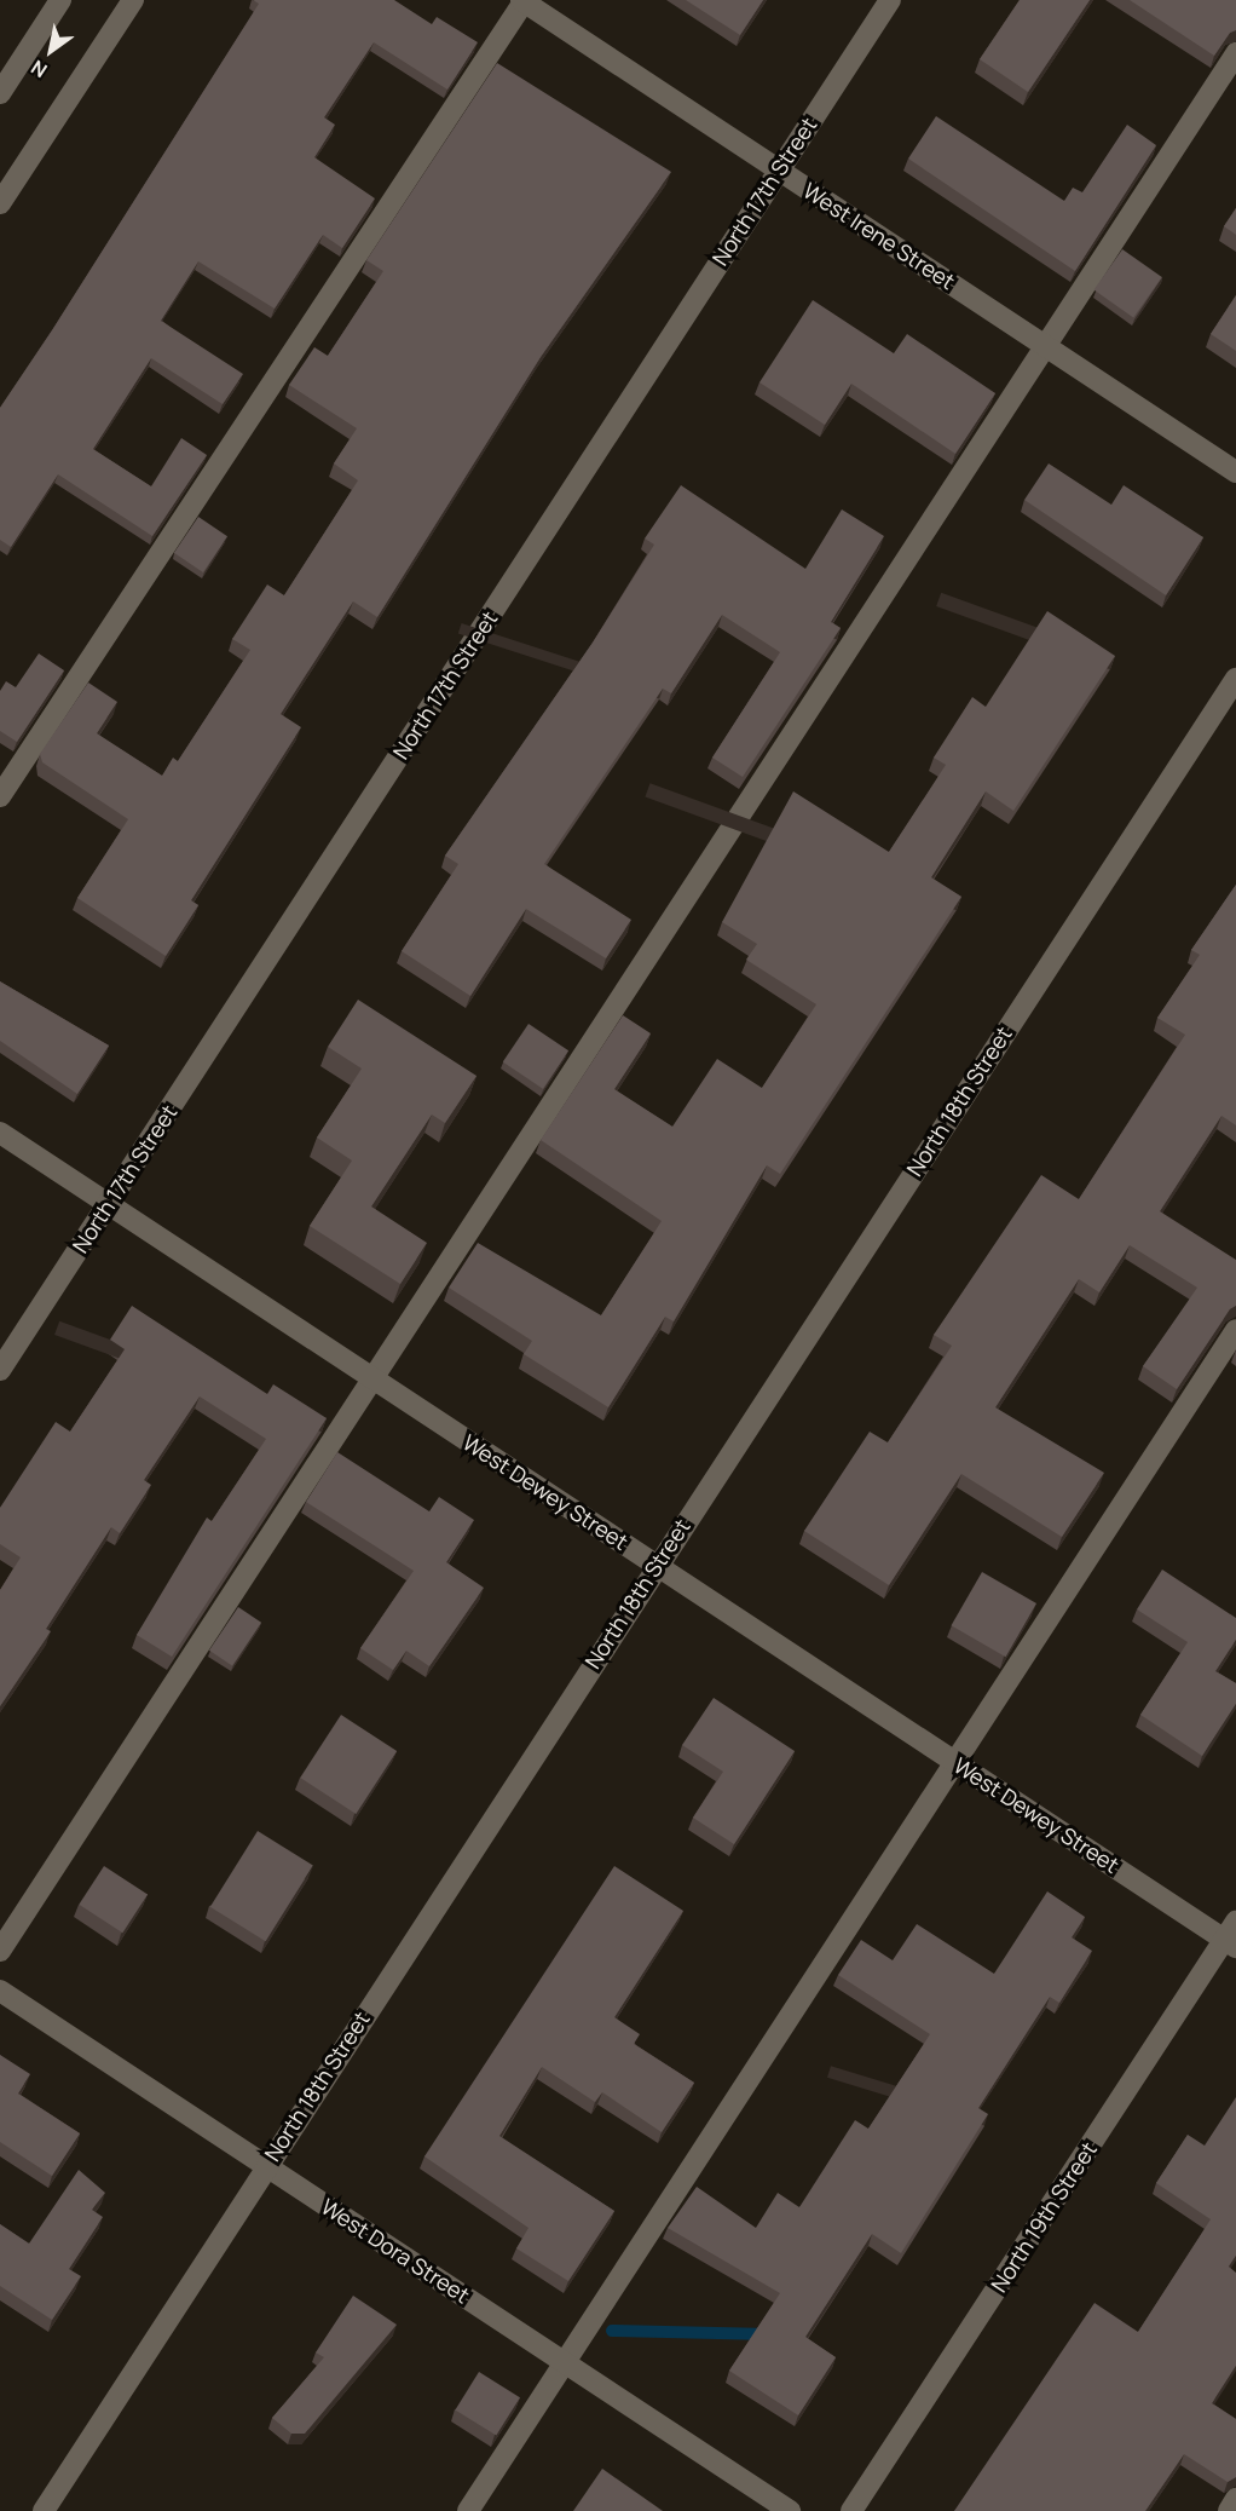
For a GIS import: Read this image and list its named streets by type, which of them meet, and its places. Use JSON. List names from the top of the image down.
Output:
{
  "streets": {
    "street": [
      "North 17th Street",
      "West Irene Street",
      "North 18th Street",
      "West Dewey Street",
      "North 19th Street",
      "West Dora Street"
    ]
  },
  "crossings": [
    ["North 17th Street", "West Irene Street"],
    ["North 17th Street", "West Dewey Street"],
    ["North 18th Street", "West Dewey Street"],
    ["North 18th Street", "West Dora Street"],
    ["West Dewey Street", "North 19th Street"]
  ],
  "north": "bottom left"
}
